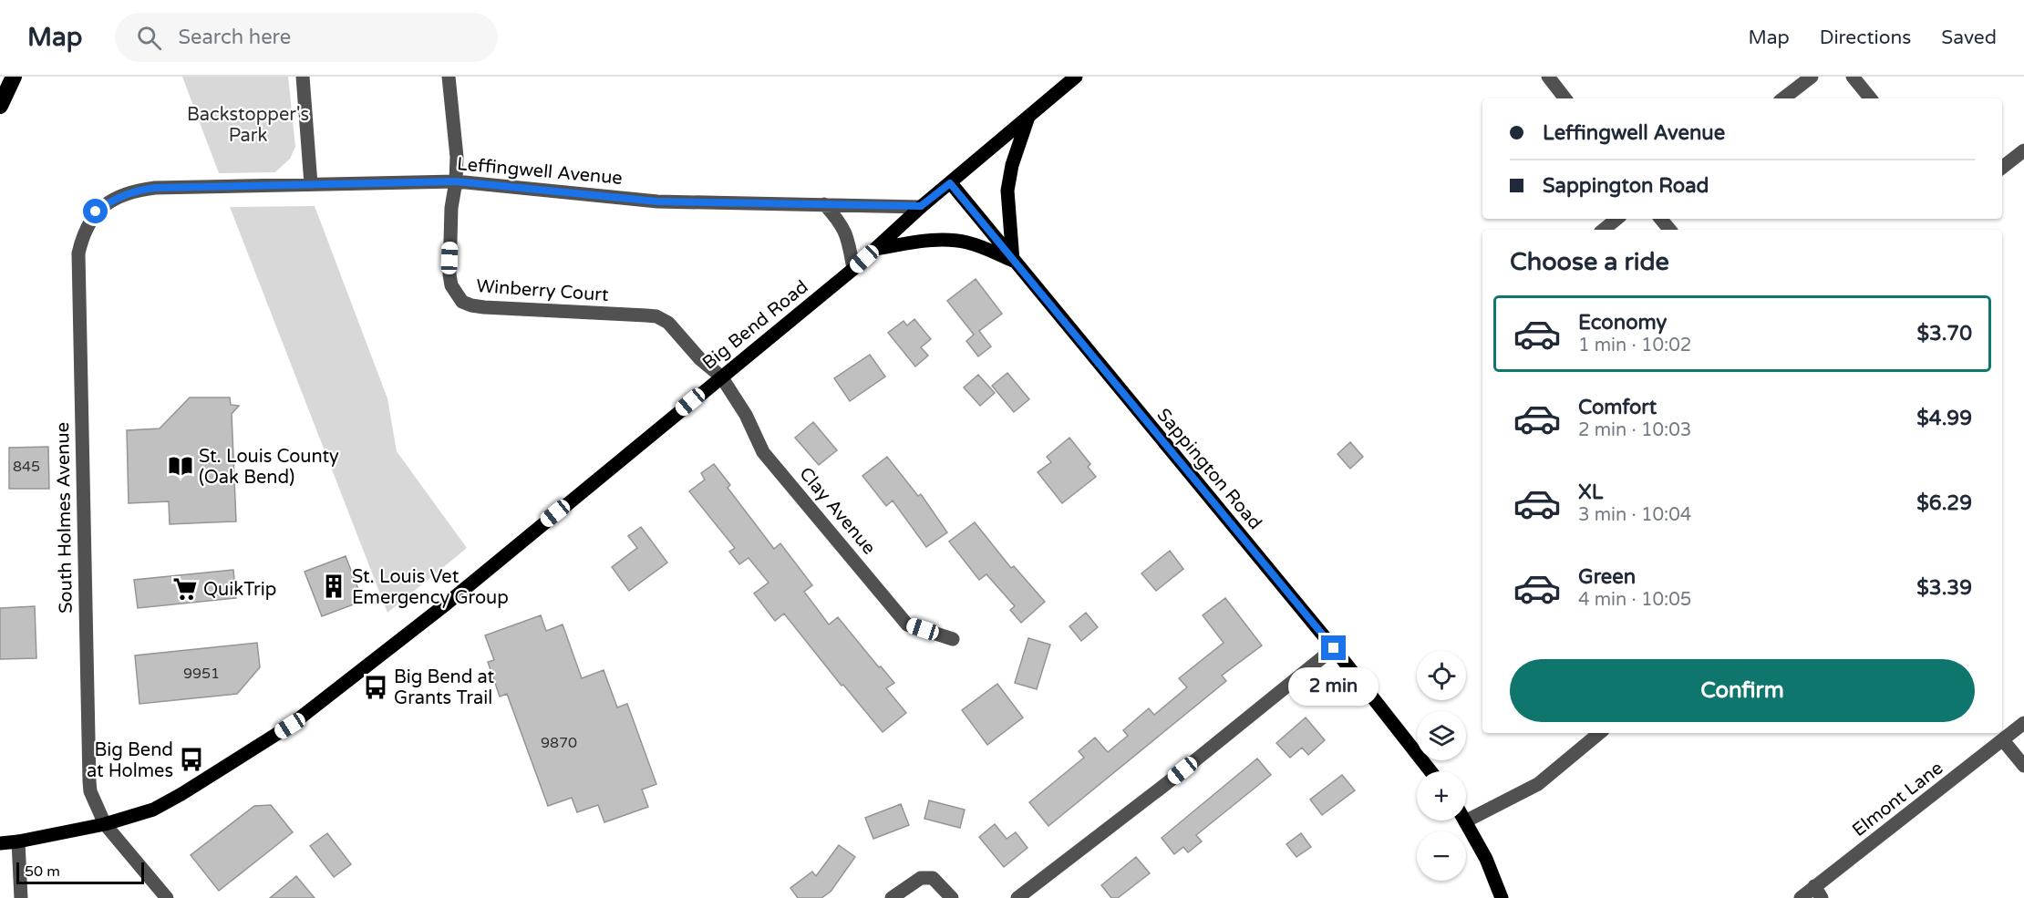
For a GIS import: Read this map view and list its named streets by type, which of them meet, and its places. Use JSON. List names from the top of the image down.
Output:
{
  "streets": {
    "main road": ["Big Bend Road", "Sappington Road"],
    "street": [
      "Leffingwell Avenue",
      "Winberry Court",
      "Clay Avenue",
      "South Holmes Avenue",
      "Elmont Lane"
    ]
  },
  "crossings": [
    ["Leffingwell Avenue", "Winberry Court"],
    ["Leffingwell Avenue", "Big Bend Road"],
    ["Leffingwell Avenue", "South Holmes Avenue"],
    ["Winberry Court", "Big Bend Road"],
    ["Winberry Court", "Clay Avenue"],
    ["Big Bend Road", "Sappington Road"],
    ["Big Bend Road", "Clay Avenue"],
    ["Big Bend Road", "South Holmes Avenue"]
  ],
  "parks": ["Backstopper's Park"],
  "places": {
    "library": ["St. Louis County (Oak Bend)"],
    "building": ["St. Louis Vet Emergency Group"],
    "supermarket": ["QuikTrip"],
    "bus stop": ["Big Bend at Grants Trail", "Big Bend at Holmes"]
  },
  "house_numbers": ["845", "9951", "9870"],
  "scale_bar": "50 m",
  "page": {
    "header": "Map",
    "search": "Search here",
    "nav": ["Map", "Directions", "Saved"],
    "banner": ["Leffingwell Avenue", "Sappington Road"],
    "heading": "Choose a ride",
    "list": [
      {
        "name": "Economy",
        "note": "1 min · 10:02",
        "value": "$3.70"
      },
      {
        "name": "Comfort",
        "note": "2 min · 10:03",
        "value": "$4.99"
      },
      {
        "name": "XL",
        "note": "3 min · 10:04",
        "value": "$6.29"
      },
      {
        "name": "Green",
        "note": "4 min · 10:05",
        "value": "$3.39"
      }
    ],
    "buttons": "Confirm",
    "map_buttons": ["+", "−"],
    "bubble": "2 min",
    "scale": "50 m"
  }
}
